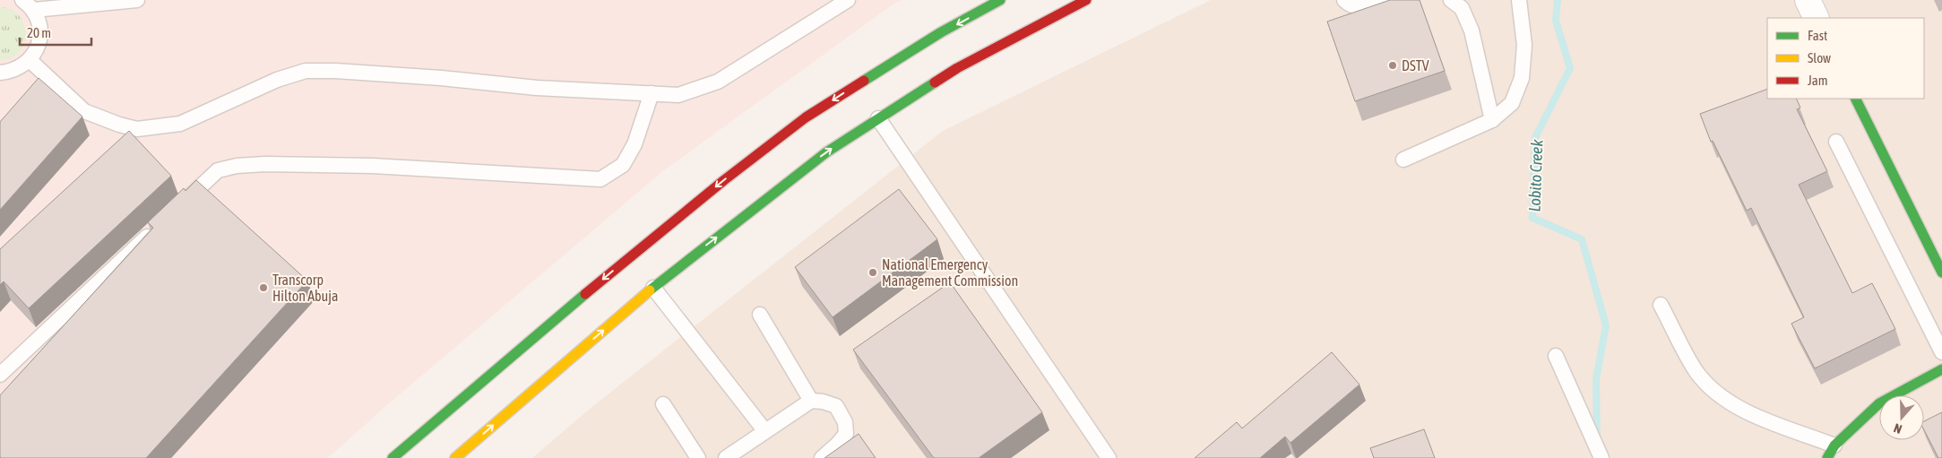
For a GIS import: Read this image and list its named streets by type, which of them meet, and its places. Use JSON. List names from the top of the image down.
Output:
{
  "water": ["Lobito Creek"],
  "places": ["DSTV", "National Emergency Management Commission", "Transcorp Hilton Abuja"],
  "legend": ["Fast", "Slow", "Jam"],
  "scale_bar": "20 m",
  "north": "bottom"
}
